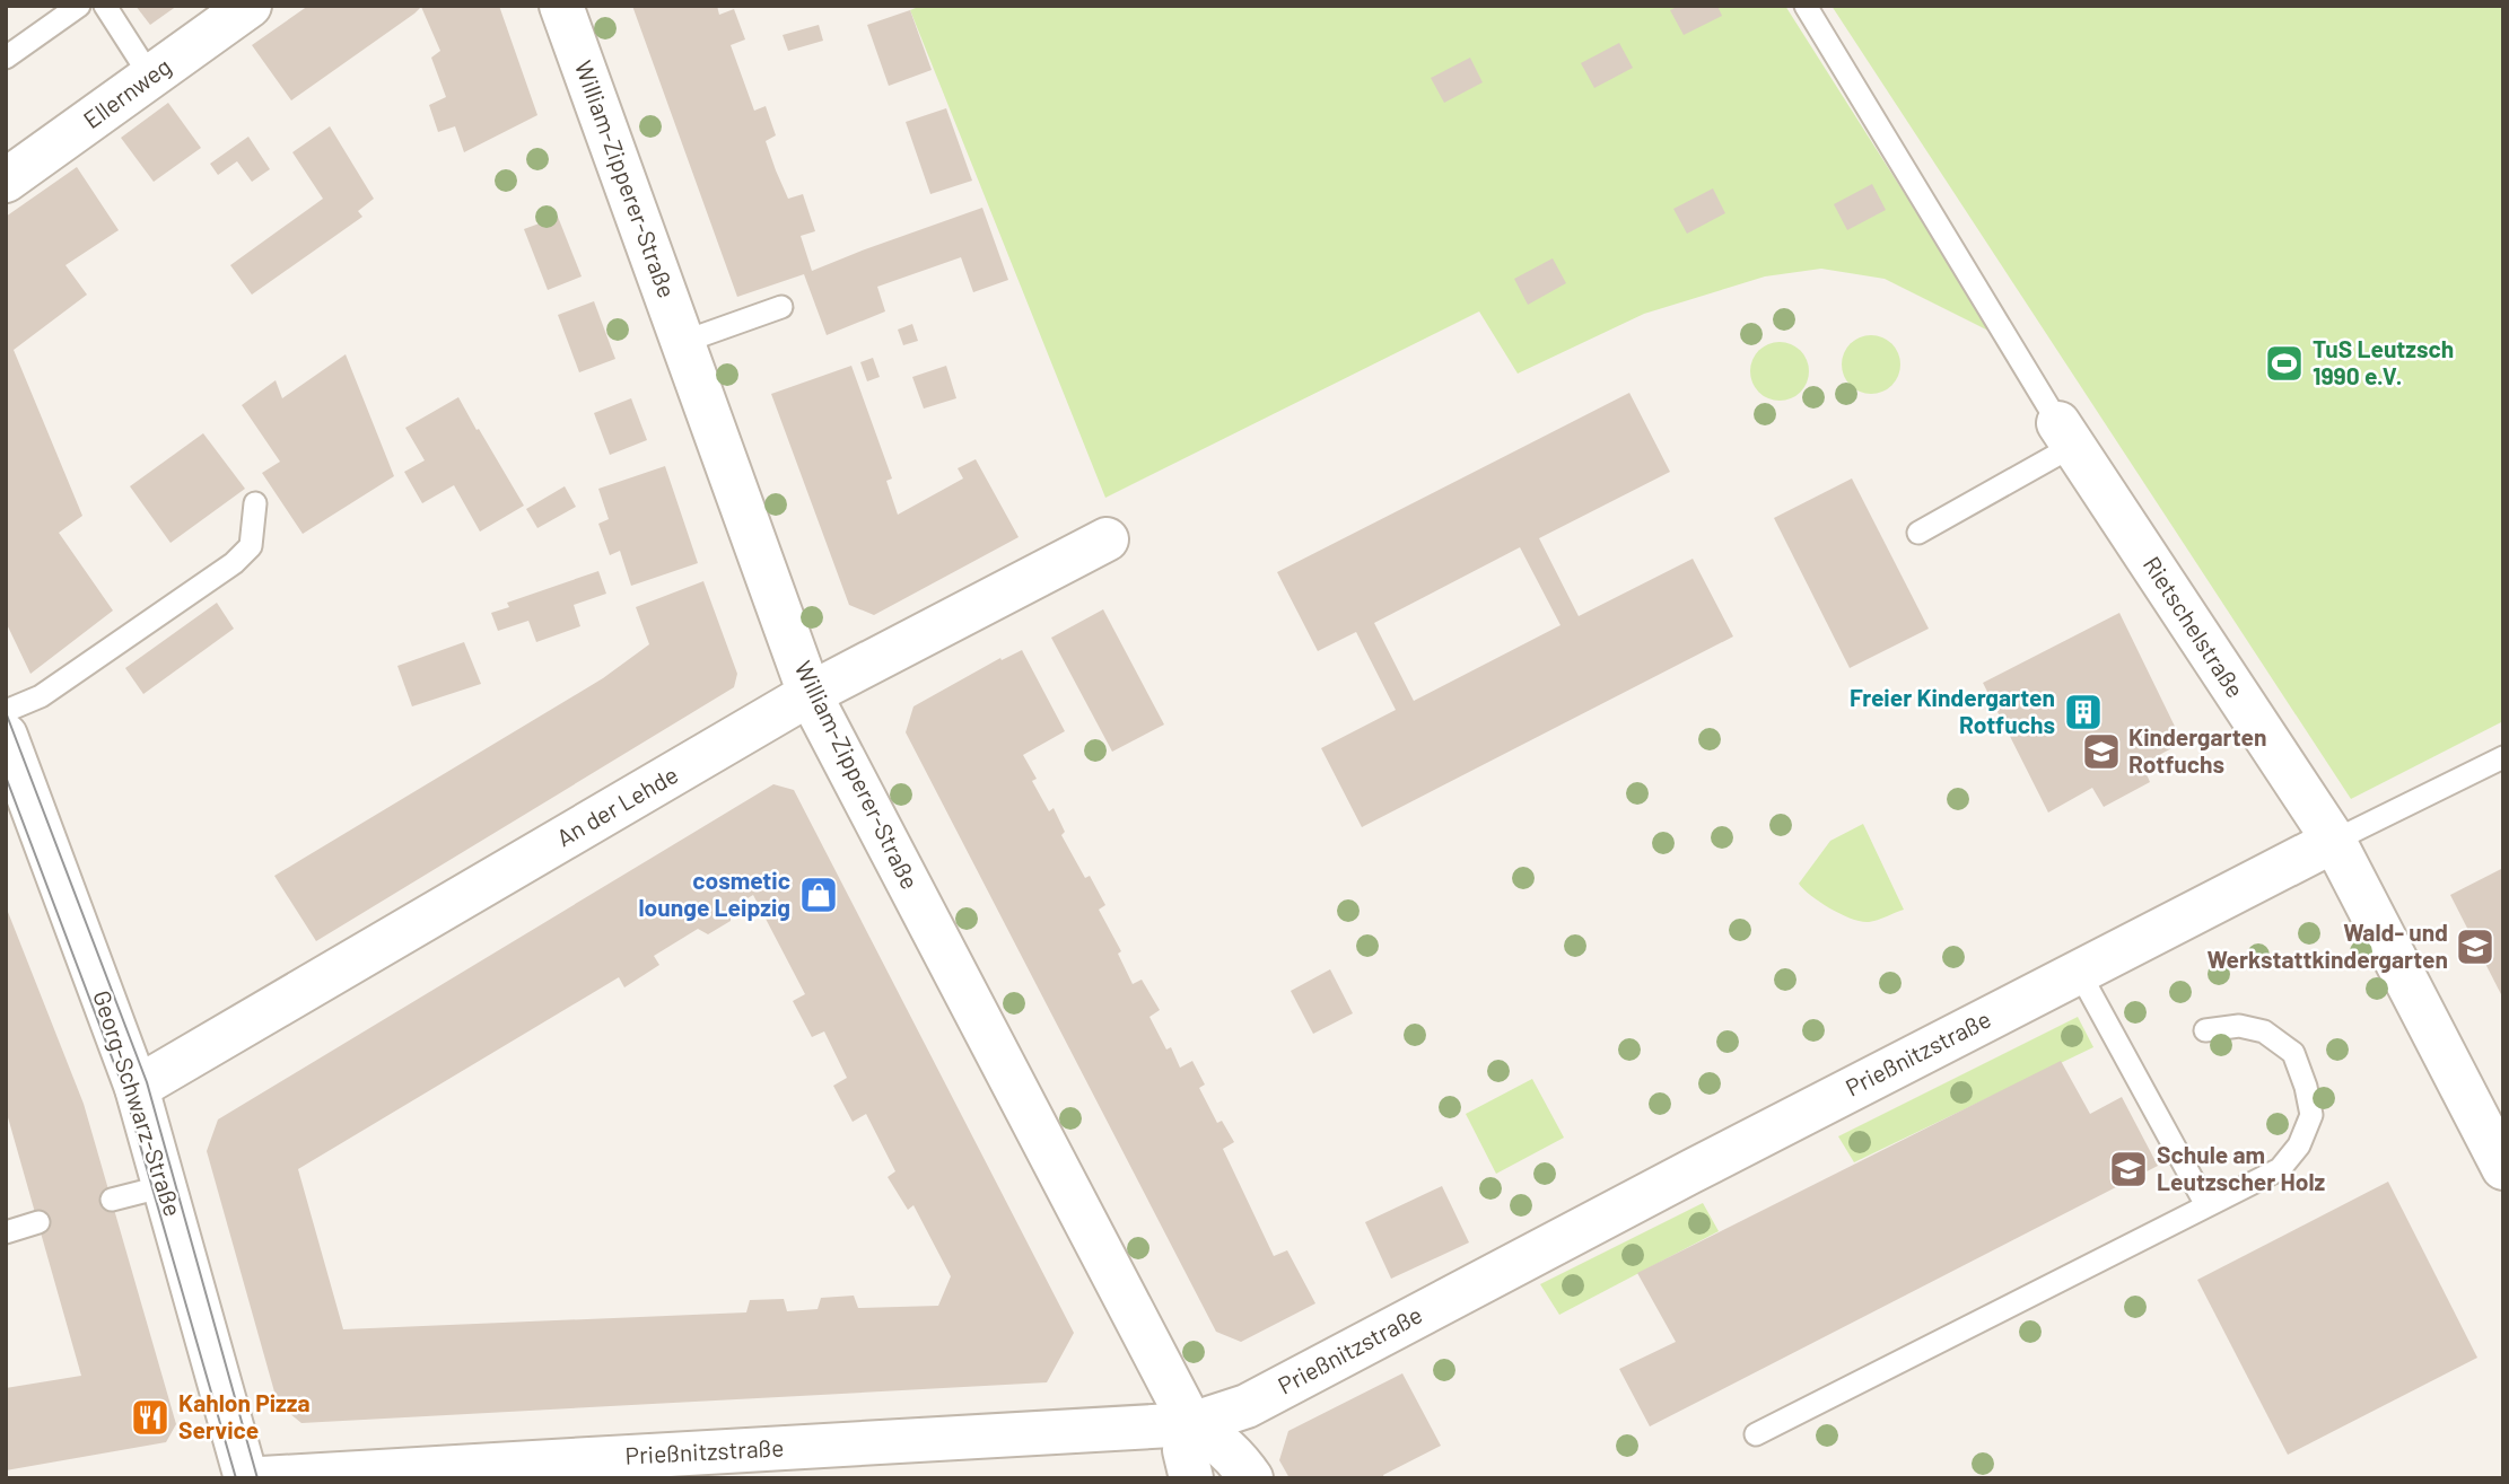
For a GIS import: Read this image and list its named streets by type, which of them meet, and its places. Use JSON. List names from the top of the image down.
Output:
{
  "streets": {
    "street": [
      "Ellernweg",
      "William-Zipperer-Straße",
      "Rietschelstraße",
      "An der Lehde",
      "Prießnitzstraße",
      "Georg-Schwarz-Straße"
    ]
  },
  "crossings": [
    ["William-Zipperer-Straße", "An der Lehde"],
    ["William-Zipperer-Straße", "Prießnitzstraße"],
    ["Rietschelstraße", "Prießnitzstraße"],
    ["An der Lehde", "Georg-Schwarz-Straße"]
  ],
  "places": {
    "sports": ["TuS Leutzsch 1990 e.V."],
    "building": ["Freier Kindergarten Rotfuchs"],
    "school or university": ["Kindergarten Rotfuchs", "Wald- und Werkstattkindergarten", "Schule am Leutzscher Holz"],
    "shop": ["cosmetic lounge Leipzig"],
    "restaurant": ["Kahlon Pizza Service"]
  }
}
